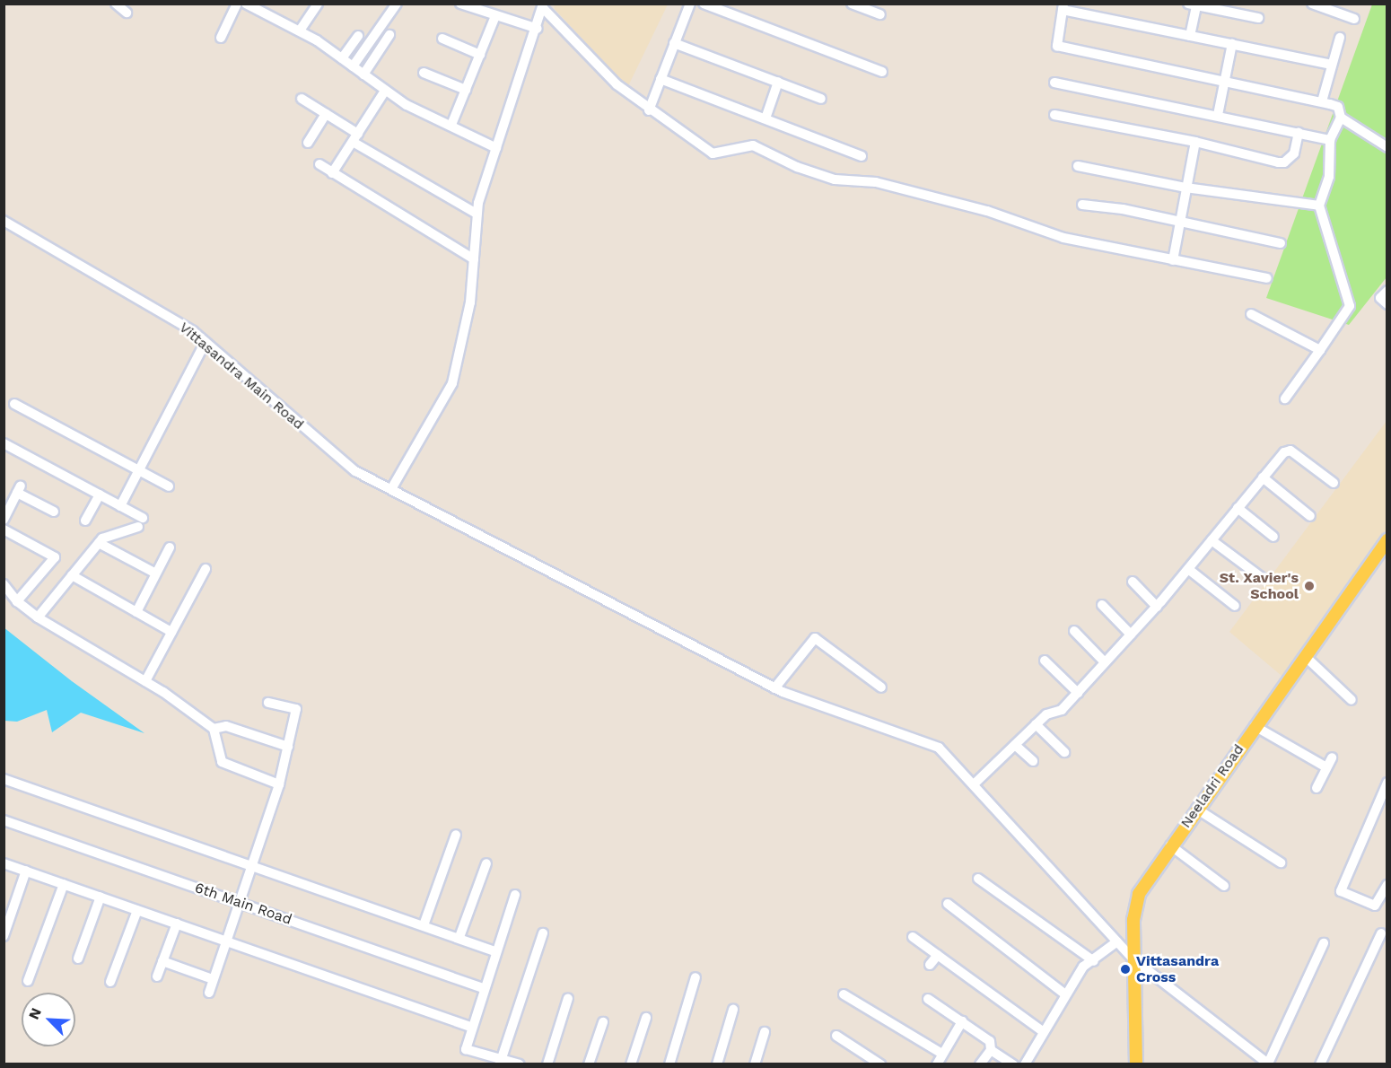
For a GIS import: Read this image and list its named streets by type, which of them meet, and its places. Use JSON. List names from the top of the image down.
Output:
{
  "streets": {
    "main road": ["Neeladri Road"],
    "street": ["Vittasandra Main Road", "6th Main Road"]
  },
  "crossings": [
    ["Vittasandra Main Road", "Neeladri Road"]
  ],
  "places": ["St. Xavier's School", "Vittasandra Cross"],
  "north": "top left"
}
